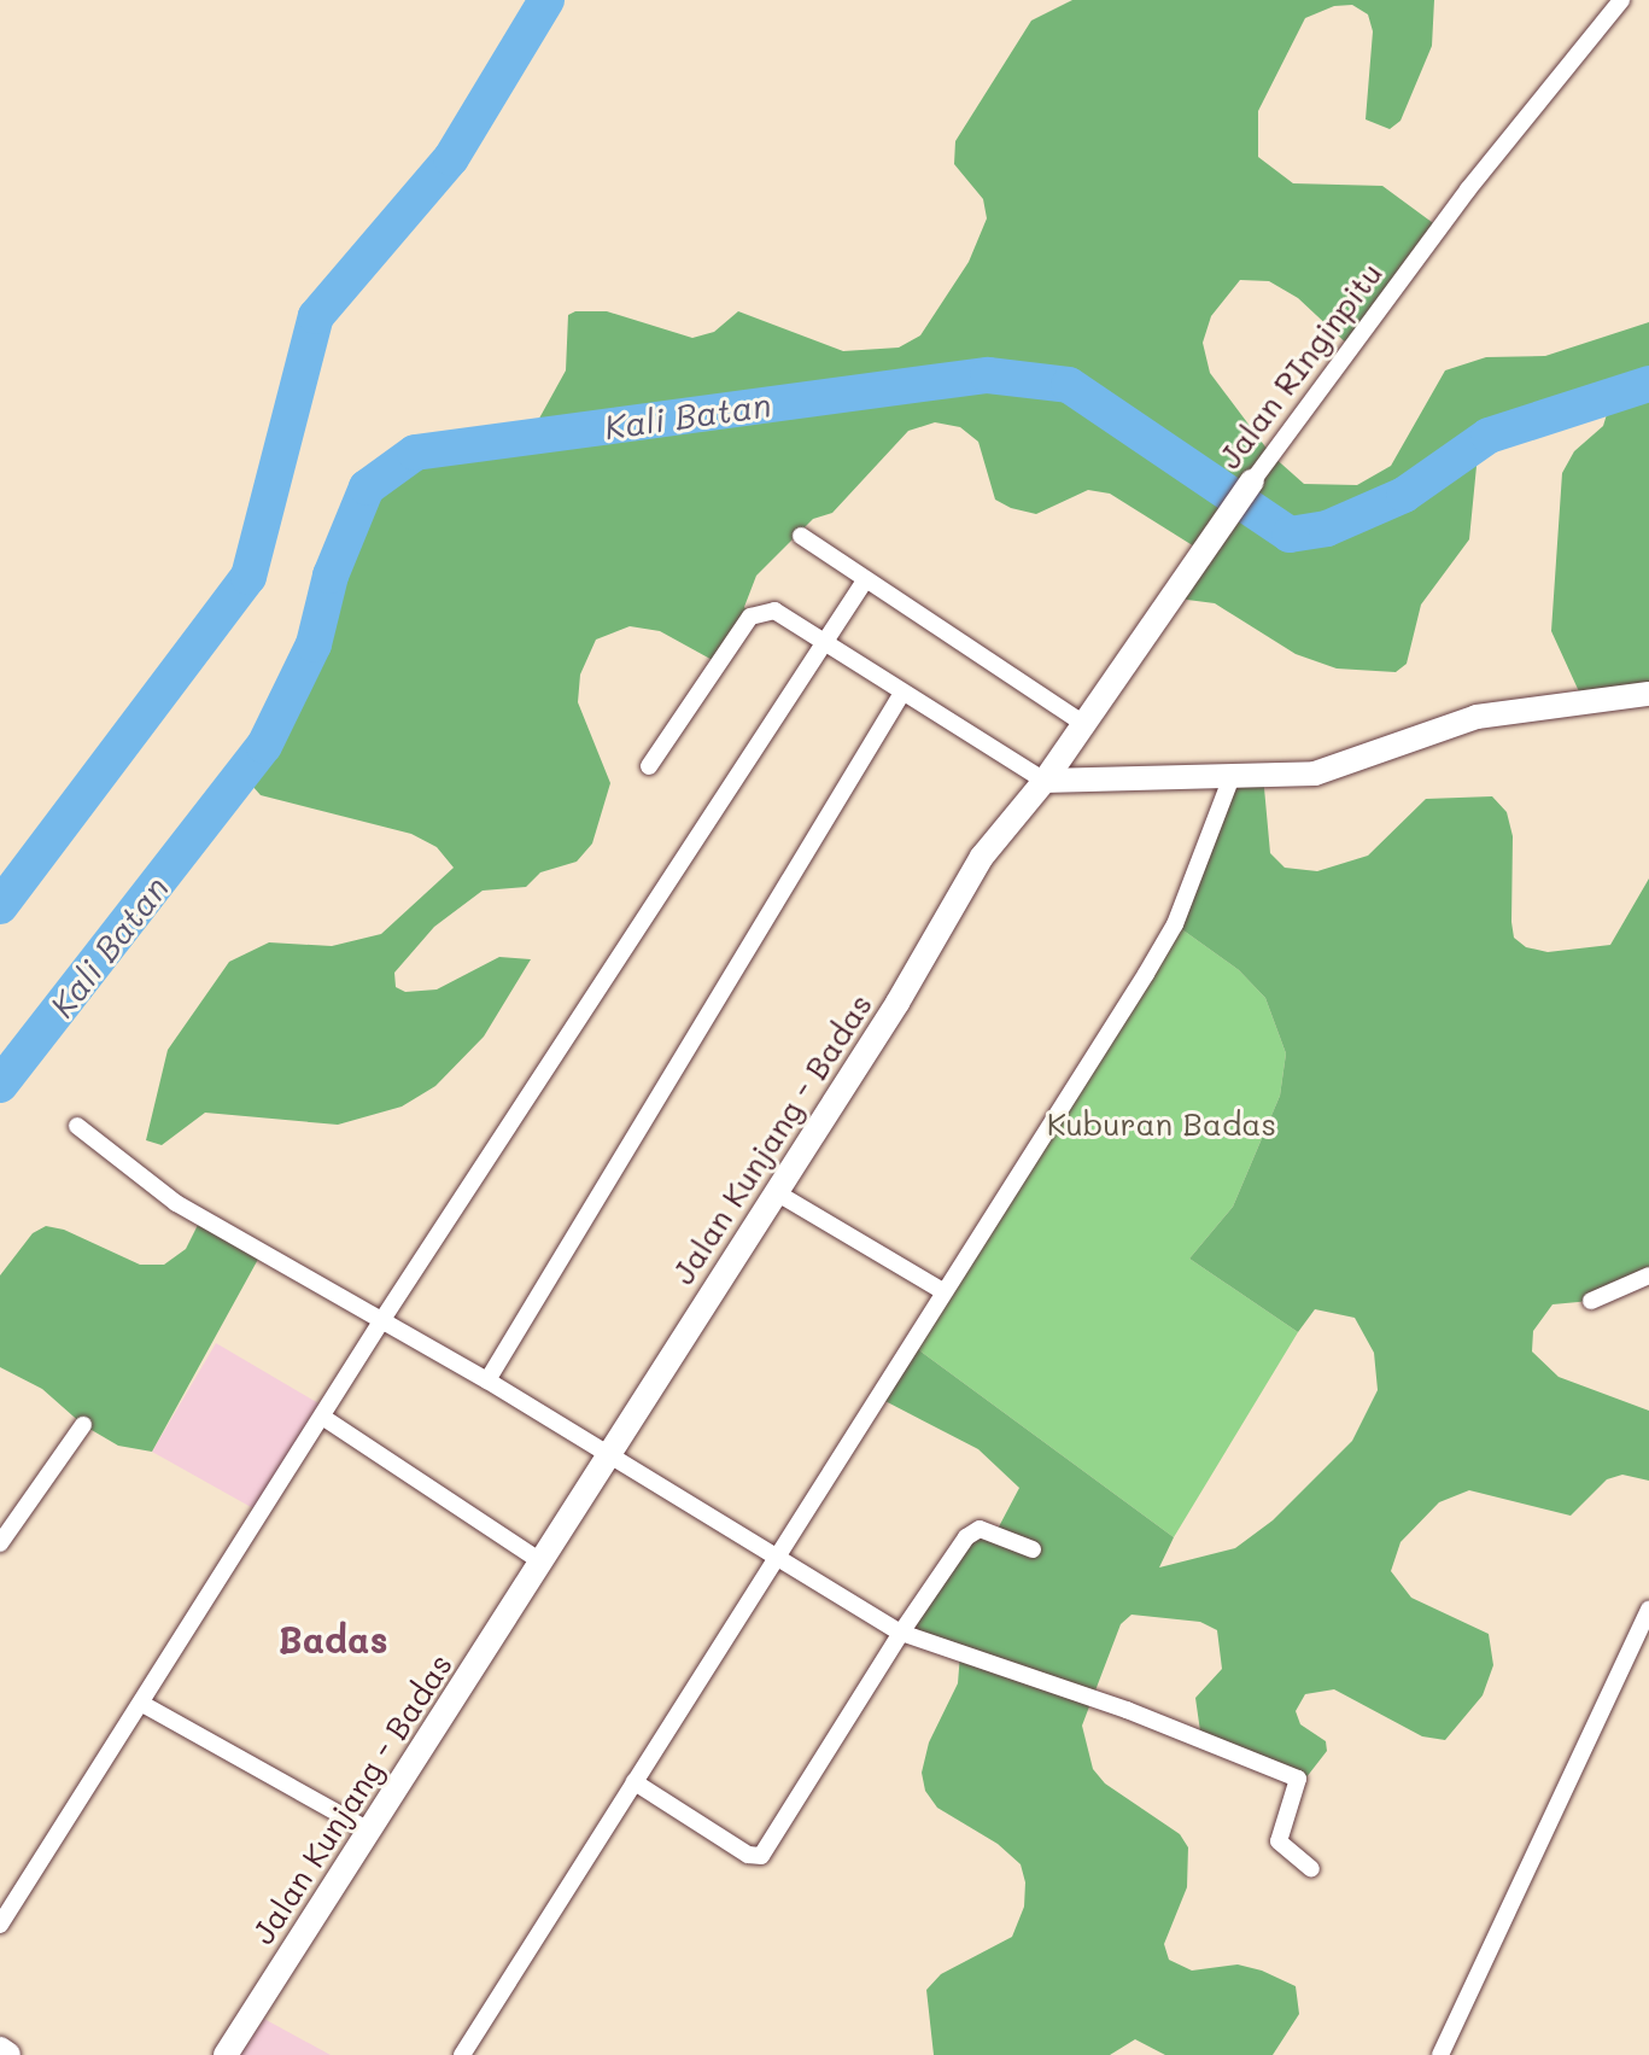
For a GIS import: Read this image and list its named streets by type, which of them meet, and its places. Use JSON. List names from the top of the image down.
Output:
{
  "streets": {
    "main road": ["Jalan RInginpitu", "Jalan Kunjang - Badas"]
  },
  "crossings": [
    ["Jalan RInginpitu", "Jalan Kunjang - Badas"]
  ],
  "districts": ["Badas"],
  "water": ["Kali Batan"],
  "parks": ["Kuburan Badas"]
}
